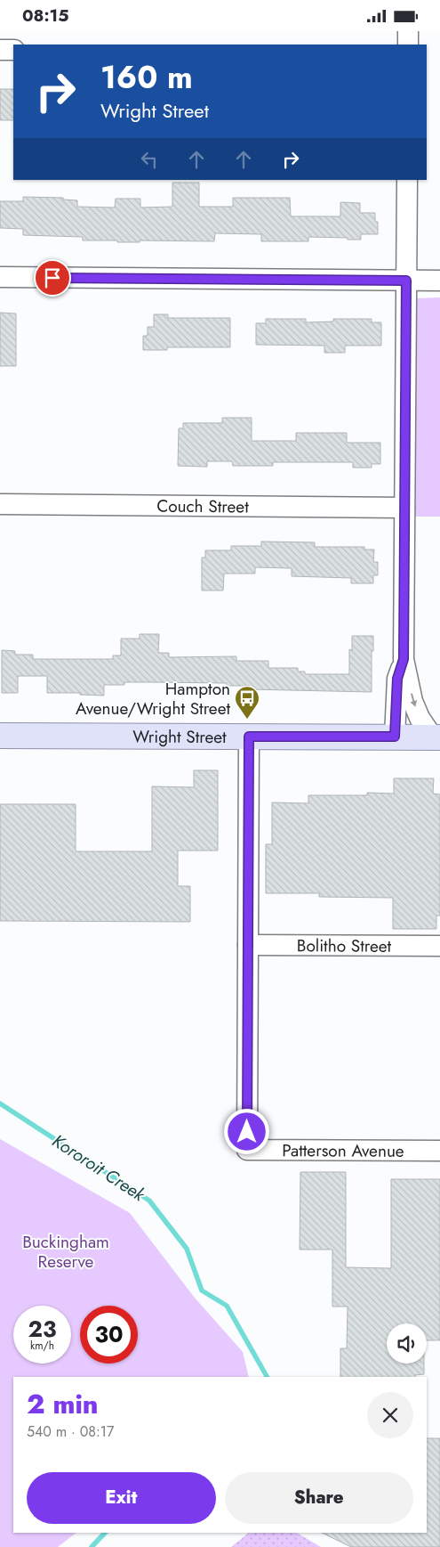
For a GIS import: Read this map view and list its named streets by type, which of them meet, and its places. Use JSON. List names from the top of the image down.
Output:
{
  "streets": {
    "main road": ["Wright Street"],
    "street": ["Couch Street", "Bolitho Street", "Patterson Avenue"]
  },
  "crossings": [
    ["Bolitho Street", "Patterson Avenue"]
  ],
  "water": ["Kororoit Creek"],
  "parks": ["Buckingham Reserve"],
  "places": {
    "bus stop": ["Hampton Avenue/Wright Street"]
  },
  "page": {
    "status": "08:15",
    "turn": ["160 m", "Wright Street"],
    "speed": "23 km/h",
    "limit": "30",
    "heading": ["2 min", "540 m · 08:17"],
    "buttons": ["Exit", "Share"]
  }
}
